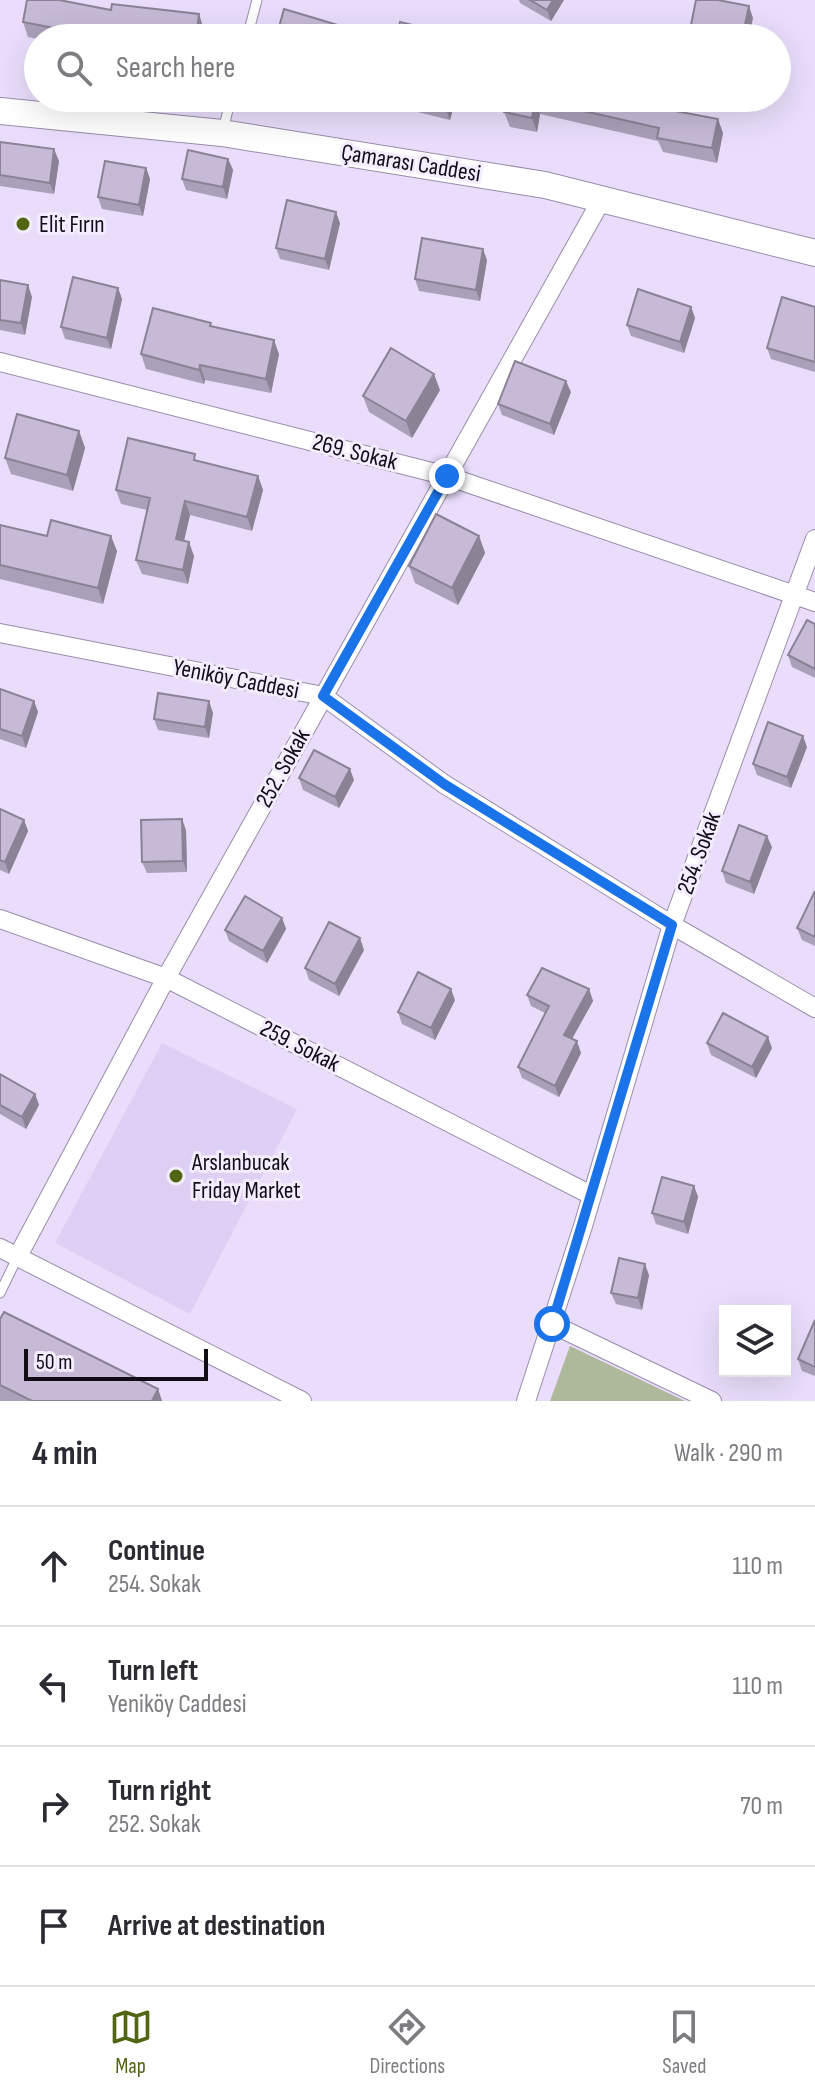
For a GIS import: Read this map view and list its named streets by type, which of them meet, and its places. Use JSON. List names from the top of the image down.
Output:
{
  "streets": {
    "street": [
      "Çamarası Caddesi",
      "269. Sokak",
      "Yeniköy Caddesi",
      "252. Sokak",
      "254. Sokak",
      "259. Sokak"
    ]
  },
  "crossings": [
    ["Çamarası Caddesi", "252. Sokak"],
    ["269. Sokak", "252. Sokak"],
    ["269. Sokak", "254. Sokak"],
    ["Yeniköy Caddesi", "252. Sokak"],
    ["Yeniköy Caddesi", "254. Sokak"],
    ["252. Sokak", "259. Sokak"],
    ["254. Sokak", "259. Sokak"]
  ],
  "places": ["Elit Fırın", "Arslanbucak Friday Market"],
  "scale_bar": "50 m",
  "page": {
    "search": "Search here",
    "scale": "50 m",
    "heading": ["4 min", "Walk · 290 m"],
    "list": [
      ["Continue", "254. Sokak", "110 m"],
      ["Turn left", "Yeniköy Caddesi", "110 m"],
      ["Turn right", "252. Sokak", "70 m"],
      "Arrive at destination"
    ],
    "nav": ["Map", "Directions", "Saved"]
  }
}
